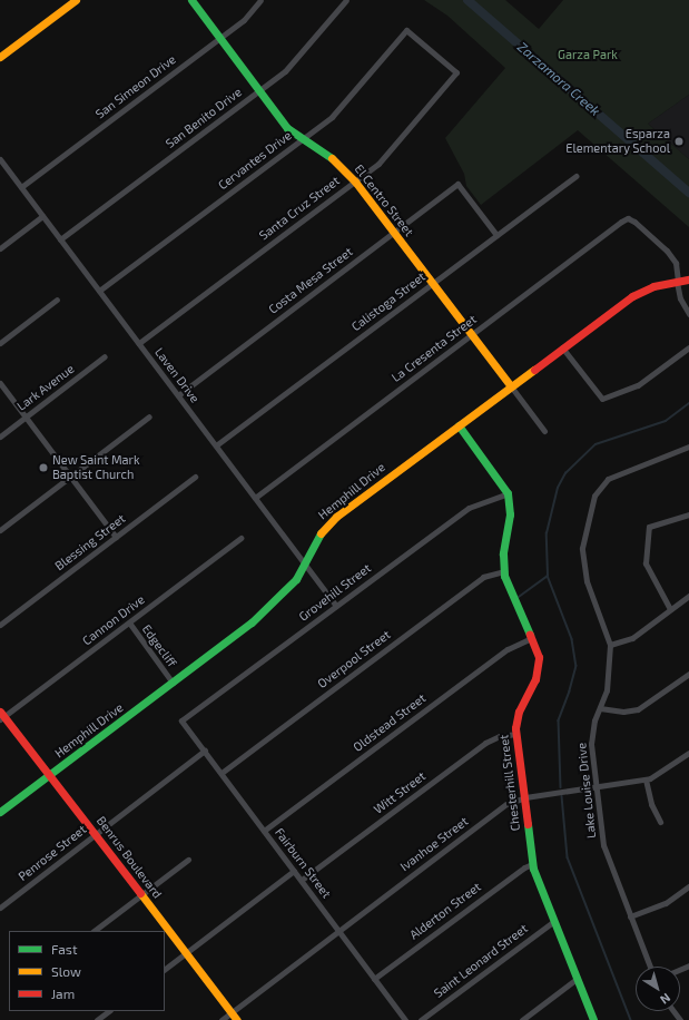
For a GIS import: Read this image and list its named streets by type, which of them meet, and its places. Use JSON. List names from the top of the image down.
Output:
{
  "streets": {
    "street": [
      "San Simeon Drive",
      "San Benito Drive",
      "Cervantes Drive",
      "El Centro Street",
      "Santa Cruz Street",
      "Costa Mesa Street",
      "Calistoga Street",
      "La Cresenta Street",
      "Laven Drive",
      "Lark Avenue",
      "Hemphill Drive",
      "Blessing Street",
      "Grovehill Street",
      "Cannon Drive",
      "Edgecliff",
      "Overpool Street",
      "Oldstead Street",
      "Chesterhill Street",
      "Lake Louise Drive",
      "Witt Street",
      "Ivanhoe Street",
      "Penrose Street",
      "Benrus Boulevard",
      "Fairburn Street",
      "Alderton Street",
      "Saint Leonard Street"
    ]
  },
  "crossings": [
    ["San Simeon Drive", "El Centro Street"],
    ["San Simeon Drive", "Laven Drive"],
    ["San Benito Drive", "El Centro Street"],
    ["San Benito Drive", "Laven Drive"],
    ["Cervantes Drive", "El Centro Street"],
    ["Cervantes Drive", "Santa Cruz Street"],
    ["Cervantes Drive", "Laven Drive"],
    ["El Centro Street", "Santa Cruz Street"],
    ["El Centro Street", "Costa Mesa Street"],
    ["El Centro Street", "Calistoga Street"],
    ["El Centro Street", "La Cresenta Street"],
    ["El Centro Street", "Hemphill Drive"],
    ["Santa Cruz Street", "Laven Drive"],
    ["Costa Mesa Street", "Calistoga Street"],
    ["Costa Mesa Street", "Laven Drive"],
    ["Calistoga Street", "Laven Drive"],
    ["La Cresenta Street", "Laven Drive"],
    ["La Cresenta Street", "Hemphill Drive"],
    ["Laven Drive", "Hemphill Drive"],
    ["Laven Drive", "Grovehill Street"],
    ["Hemphill Drive", "Edgecliff"],
    ["Hemphill Drive", "Benrus Boulevard"],
    ["Grovehill Street", "Chesterhill Street"],
    ["Grovehill Street", "Fairburn Street"],
    ["Cannon Drive", "Edgecliff"],
    ["Cannon Drive", "Benrus Boulevard"],
    ["Overpool Street", "Chesterhill Street"],
    ["Overpool Street", "Fairburn Street"],
    ["Oldstead Street", "Chesterhill Street"],
    ["Oldstead Street", "Fairburn Street"],
    ["Chesterhill Street", "Witt Street"],
    ["Chesterhill Street", "Ivanhoe Street"],
    ["Chesterhill Street", "Alderton Street"],
    ["Chesterhill Street", "Saint Leonard Street"],
    ["Lake Louise Drive", "Ivanhoe Street"],
    ["Witt Street", "Fairburn Street"],
    ["Ivanhoe Street", "Benrus Boulevard"],
    ["Ivanhoe Street", "Fairburn Street"],
    ["Penrose Street", "Benrus Boulevard"],
    ["Penrose Street", "Fairburn Street"],
    ["Fairburn Street", "Alderton Street"]
  ],
  "water": ["Zarzamora Creek"],
  "parks": ["Garza Park"],
  "places": ["Esparza Elementary School", "New Saint Mark Baptist Church"],
  "legend": ["Fast", "Slow", "Jam"],
  "north": "bottom right"
}
